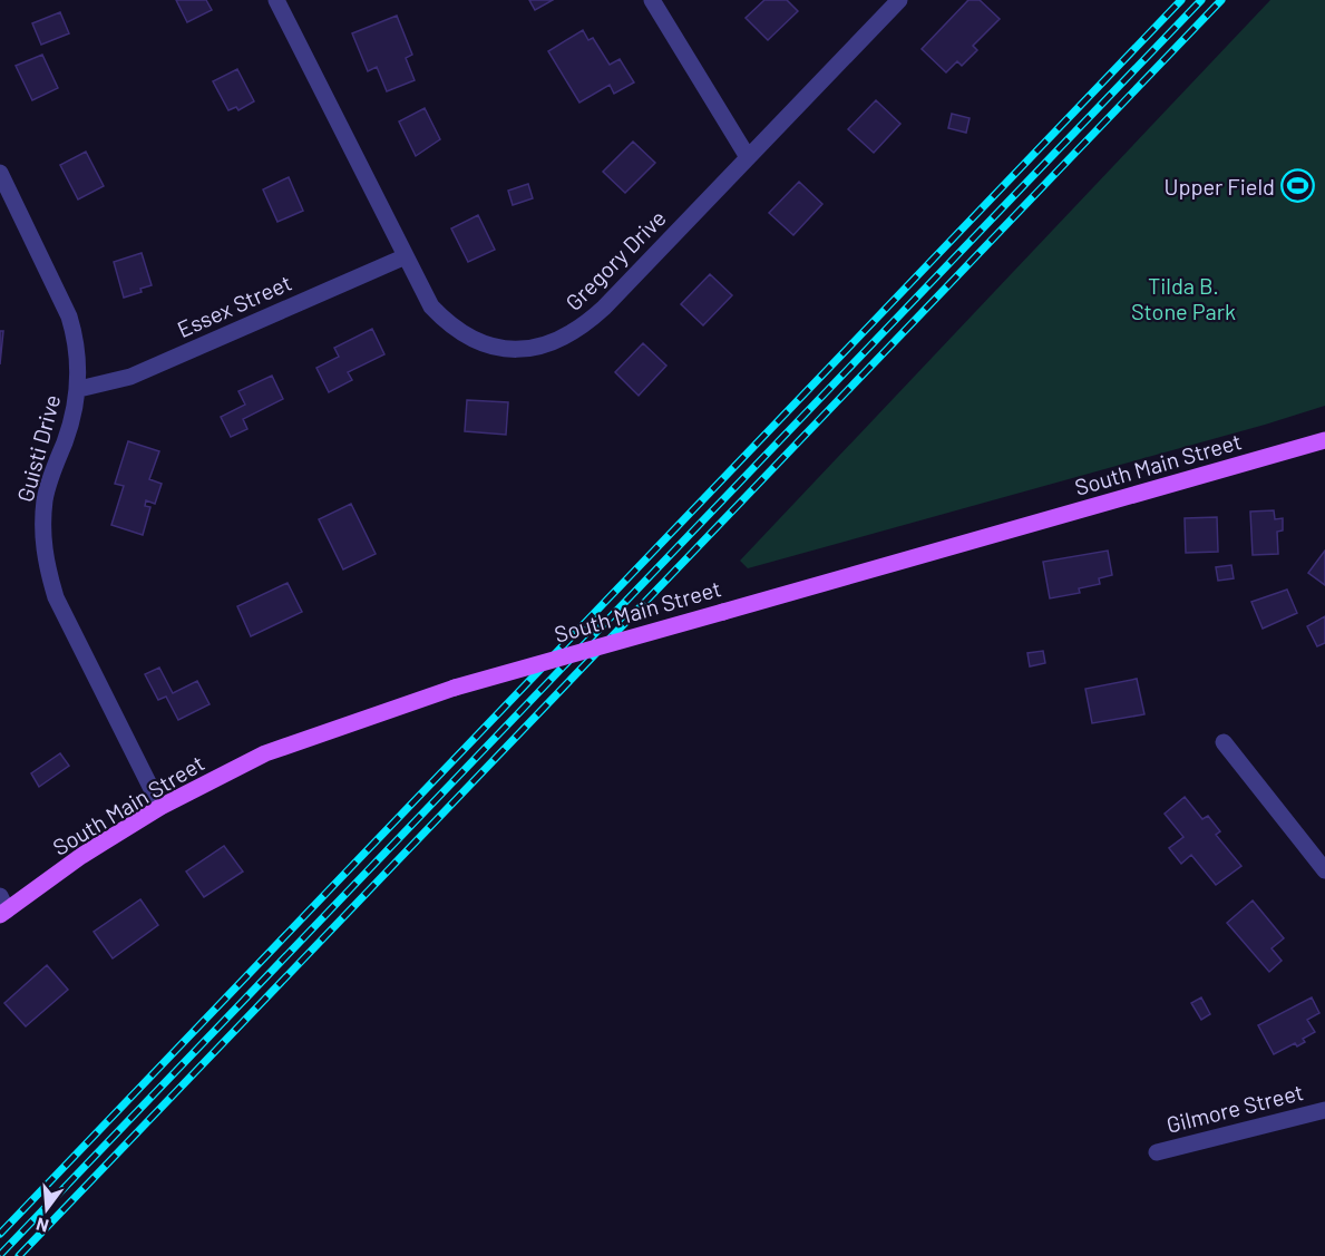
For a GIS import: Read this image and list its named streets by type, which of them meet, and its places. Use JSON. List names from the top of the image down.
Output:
{
  "streets": {
    "main road": ["South Main Street"],
    "street": [
      "Gregory Drive",
      "Essex Street",
      "Guisti Drive",
      "Gilmore Street"
    ]
  },
  "crossings": [
    ["Gregory Drive", "Essex Street"],
    ["Essex Street", "Guisti Drive"],
    ["Guisti Drive", "South Main Street"]
  ],
  "parks": ["Tilda B. Stone Park"],
  "places": {
    "sports": ["Upper Field"]
  },
  "north": "bottom"
}
